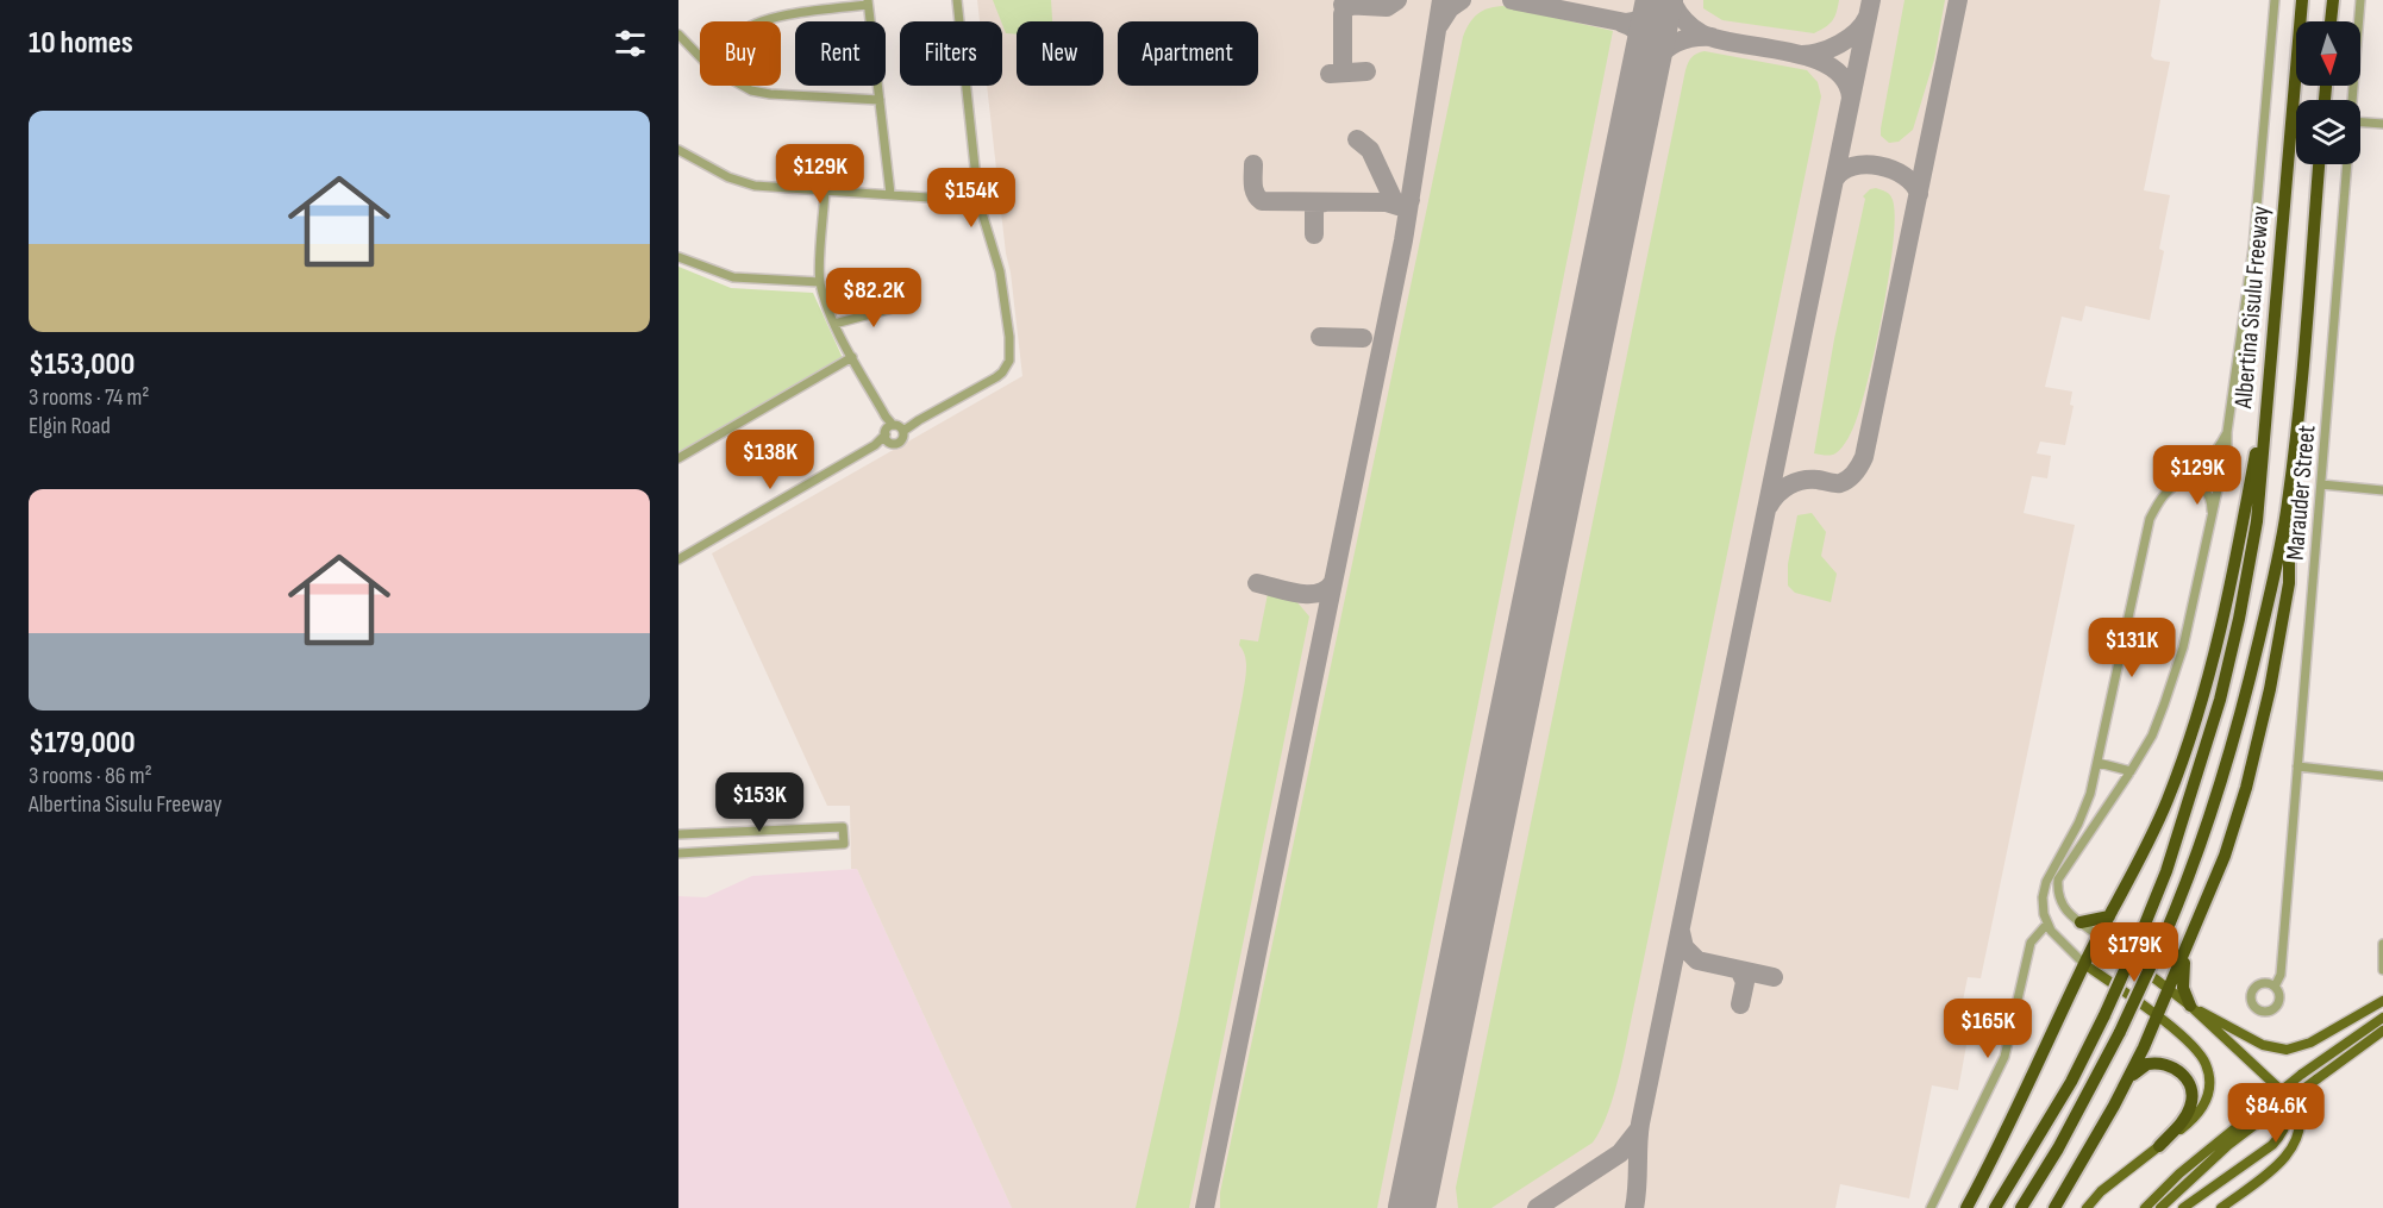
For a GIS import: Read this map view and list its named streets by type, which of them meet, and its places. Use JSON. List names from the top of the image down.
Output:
{
  "streets": {
    "highway": ["Albertina Sisulu Freeway"],
    "street": ["Marauder Street"]
  },
  "north": "bottom",
  "page": {
    "heading": "10 homes",
    "chip": [
      "Buy",
      "Rent",
      "Filters",
      "New",
      "Apartment"
    ],
    "list": [
      {
        "name": "$153,000",
        "note": "3 rooms · 74 m² · Elgin Road"
      },
      {
        "name": "$179,000",
        "note": "3 rooms · 86 m² · Albertina Sisulu Freeway"
      }
    ],
    "price": [
      "$129K",
      "$154K",
      "$82.2K",
      "$138K",
      "$129K",
      "$131K",
      "$153K",
      "$179K",
      "$165K",
      "$84.6K"
    ]
  }
}
